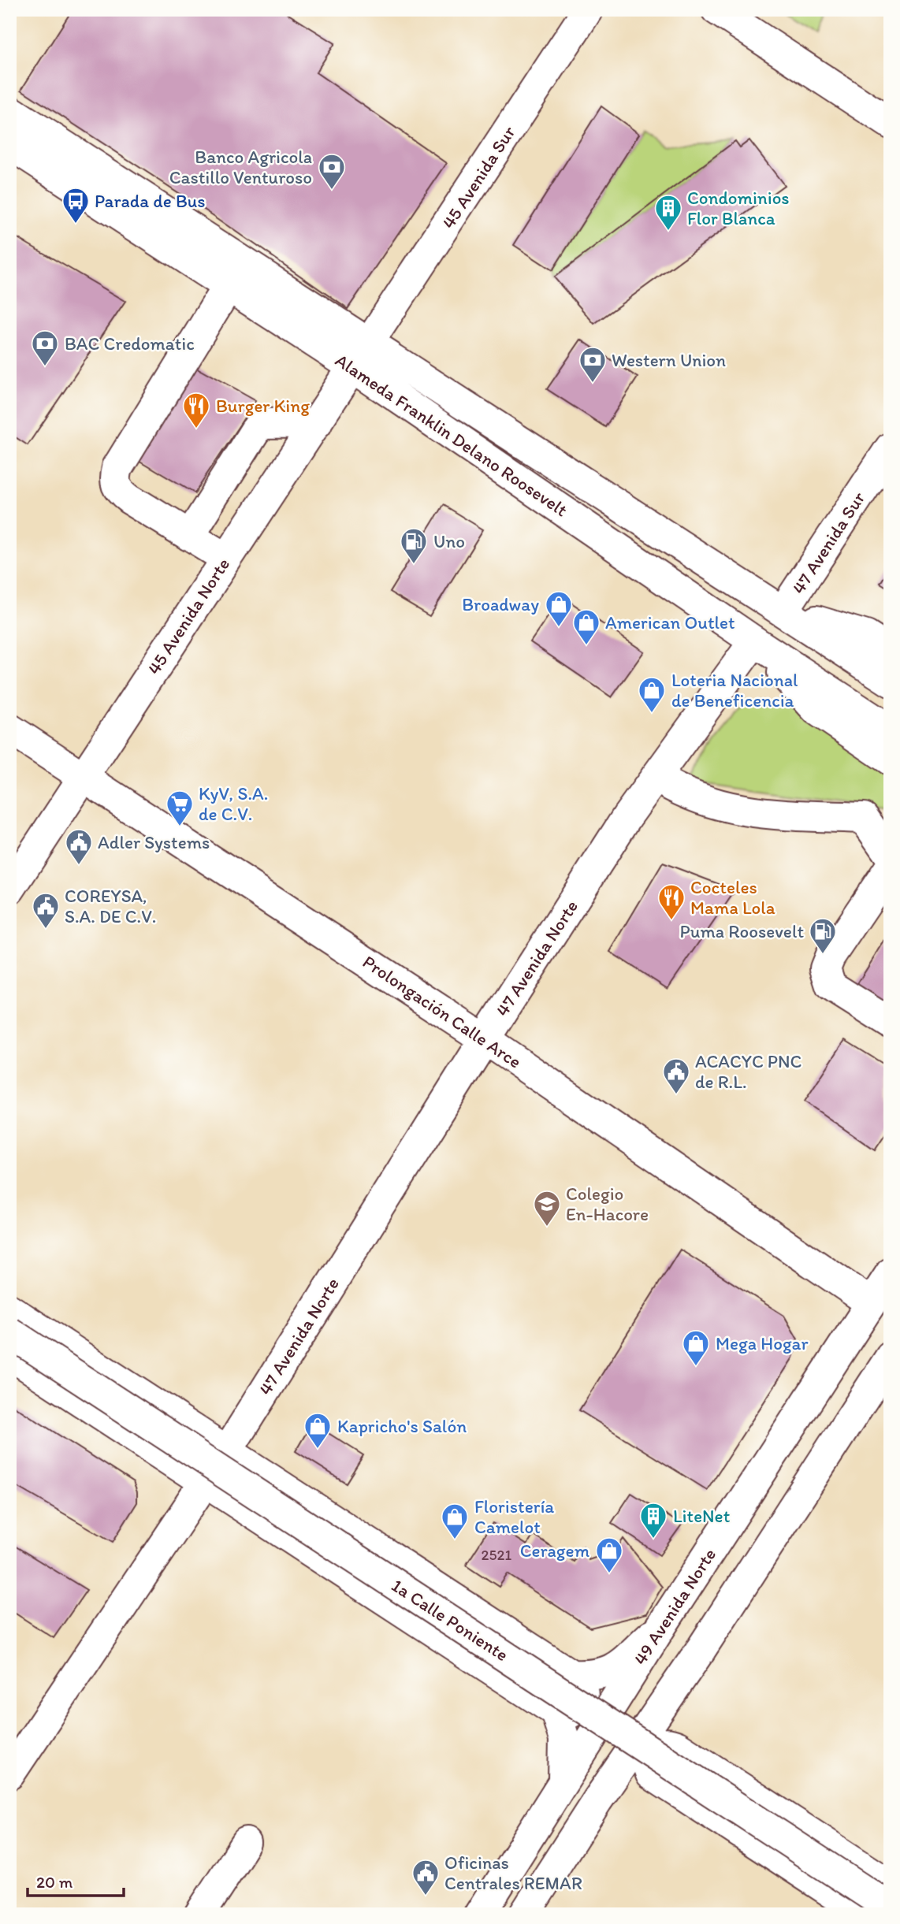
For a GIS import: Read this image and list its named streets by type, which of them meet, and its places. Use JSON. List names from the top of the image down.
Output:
{
  "streets": {
    "street": [
      "45 Avenida Sur",
      "Alameda Franklin Delano Roosevelt",
      "47 Avenida Sur",
      "45 Avenida Norte",
      "47 Avenida Norte",
      "Prolongación Calle Arce",
      "49 Avenida Norte",
      "1a Calle Poniente"
    ]
  },
  "crossings": [
    ["45 Avenida Sur", "Alameda Franklin Delano Roosevelt"],
    ["45 Avenida Sur", "45 Avenida Norte"],
    ["Alameda Franklin Delano Roosevelt", "47 Avenida Sur"],
    ["Alameda Franklin Delano Roosevelt", "45 Avenida Norte"],
    ["Alameda Franklin Delano Roosevelt", "47 Avenida Norte"],
    ["45 Avenida Norte", "Prolongación Calle Arce"],
    ["47 Avenida Norte", "Prolongación Calle Arce"],
    ["47 Avenida Norte", "1a Calle Poniente"],
    ["Prolongación Calle Arce", "49 Avenida Norte"]
  ],
  "places": {
    "bank": ["Banco Agricola Castillo Venturoso", "BAC Credomatic", "Western Union"],
    "bus stop": ["Parada de Bus"],
    "building": ["Condominios Flor Blanca", "LiteNet"],
    "restaurant": ["Burger King", "Cocteles Mama Lola"],
    "fuel station": ["Uno", "Puma Roosevelt"],
    "shop": [
      "Broadway",
      "American Outlet",
      "Loteria Nacional de Beneficencia",
      "Mega Hogar",
      "Kapricho's Salón",
      "Floristería Camelot",
      "Ceragem"
    ],
    "supermarket": ["KyV, S.A. de C.V."],
    "public building": [
      "Adler Systems",
      "COREYSA, S.A. DE C.V.",
      "ACACYC PNC de R.L.",
      "Oficinas Centrales REMAR"
    ],
    "school or university": ["Colegio En-Hacore"]
  },
  "house_numbers": ["2521"],
  "scale_bar": "20 m"
}
